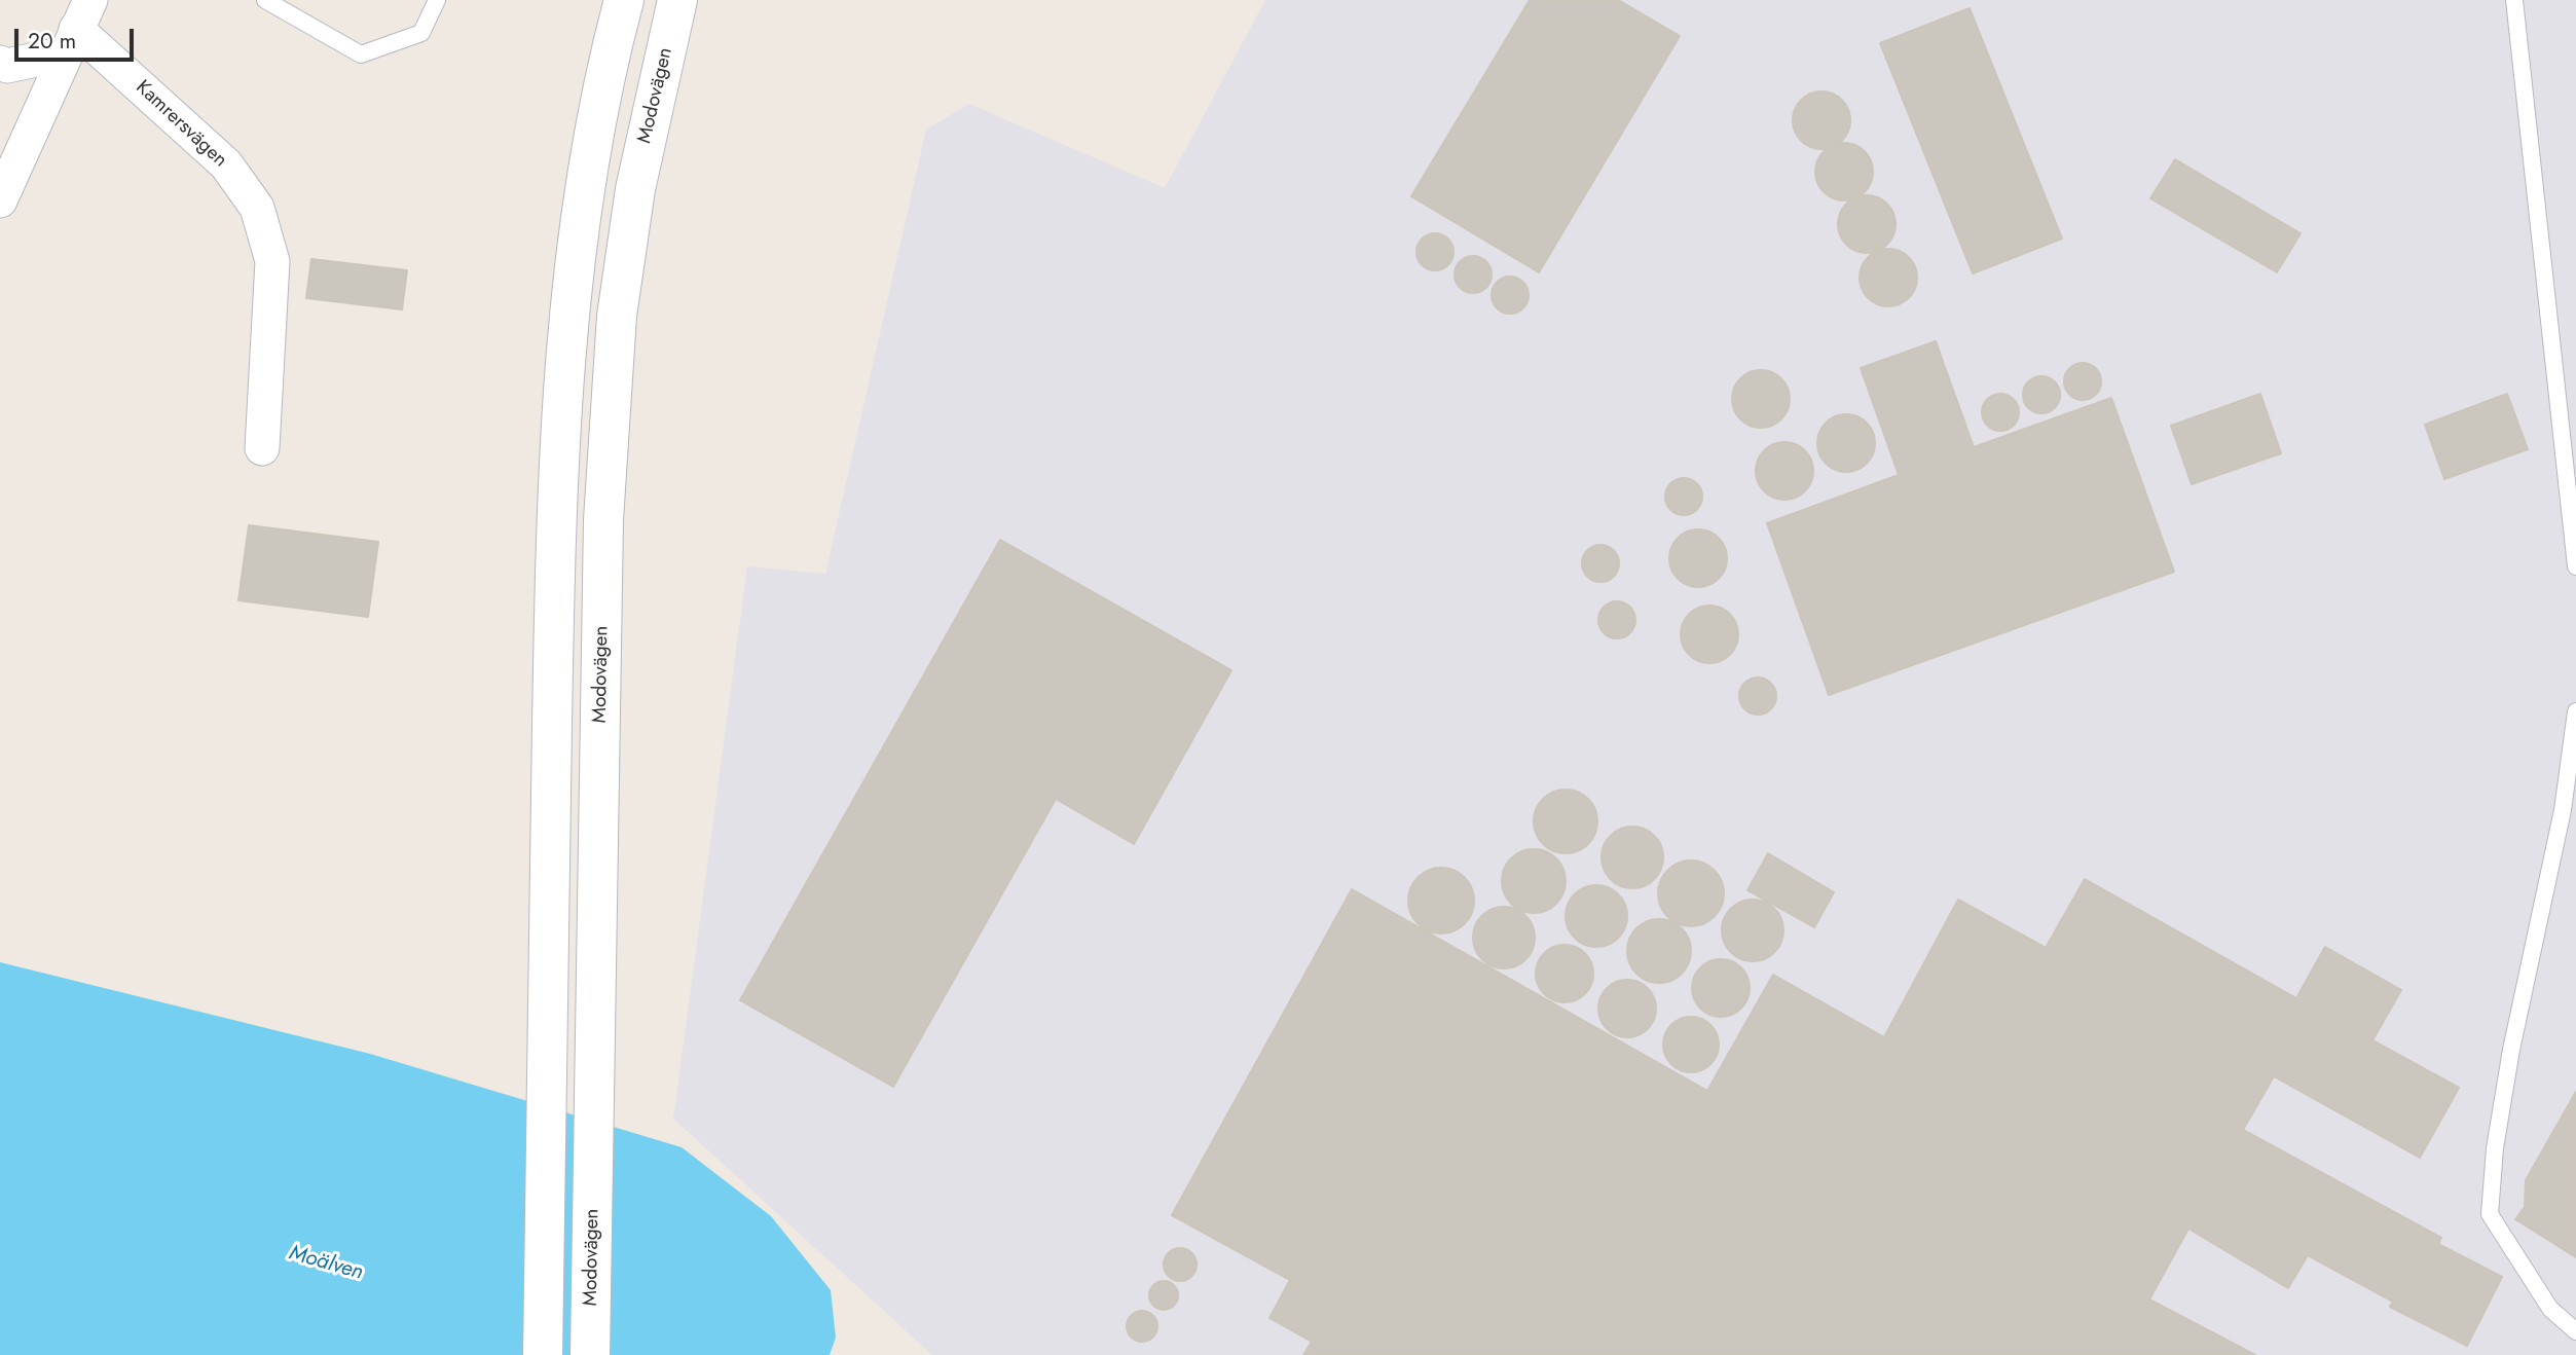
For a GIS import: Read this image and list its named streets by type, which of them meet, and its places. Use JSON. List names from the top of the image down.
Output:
{
  "streets": {
    "main road": ["Modovägen"],
    "street": ["Kamrersvägen"]
  },
  "water": ["Moälven"],
  "scale_bar": "20 m"
}
